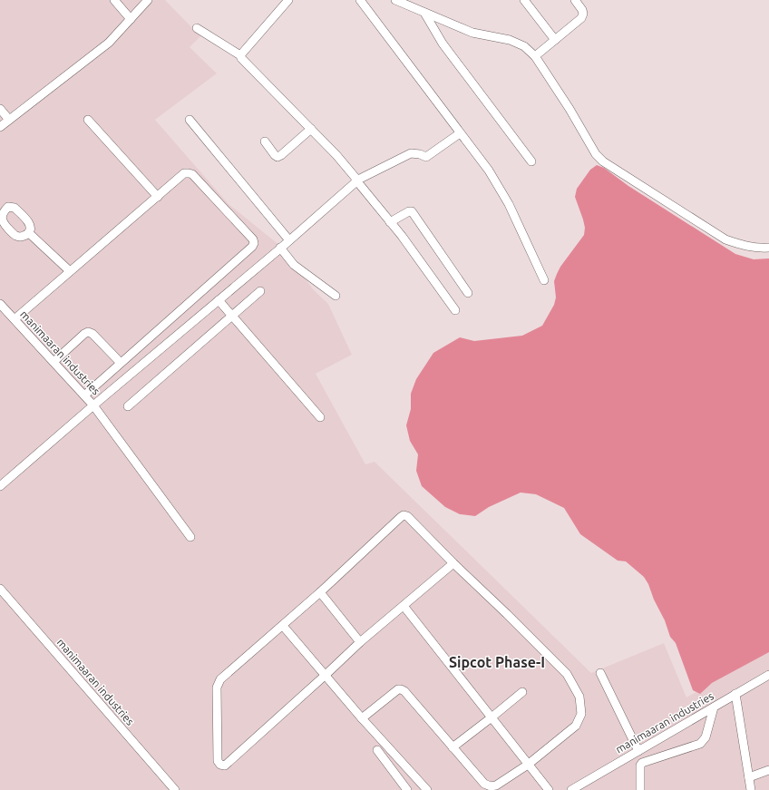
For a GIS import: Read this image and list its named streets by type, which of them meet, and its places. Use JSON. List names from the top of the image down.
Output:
{
  "streets": {
    "street": ["manimaaran industries"]
  },
  "districts": ["Sipcot Phase-I"]
}
